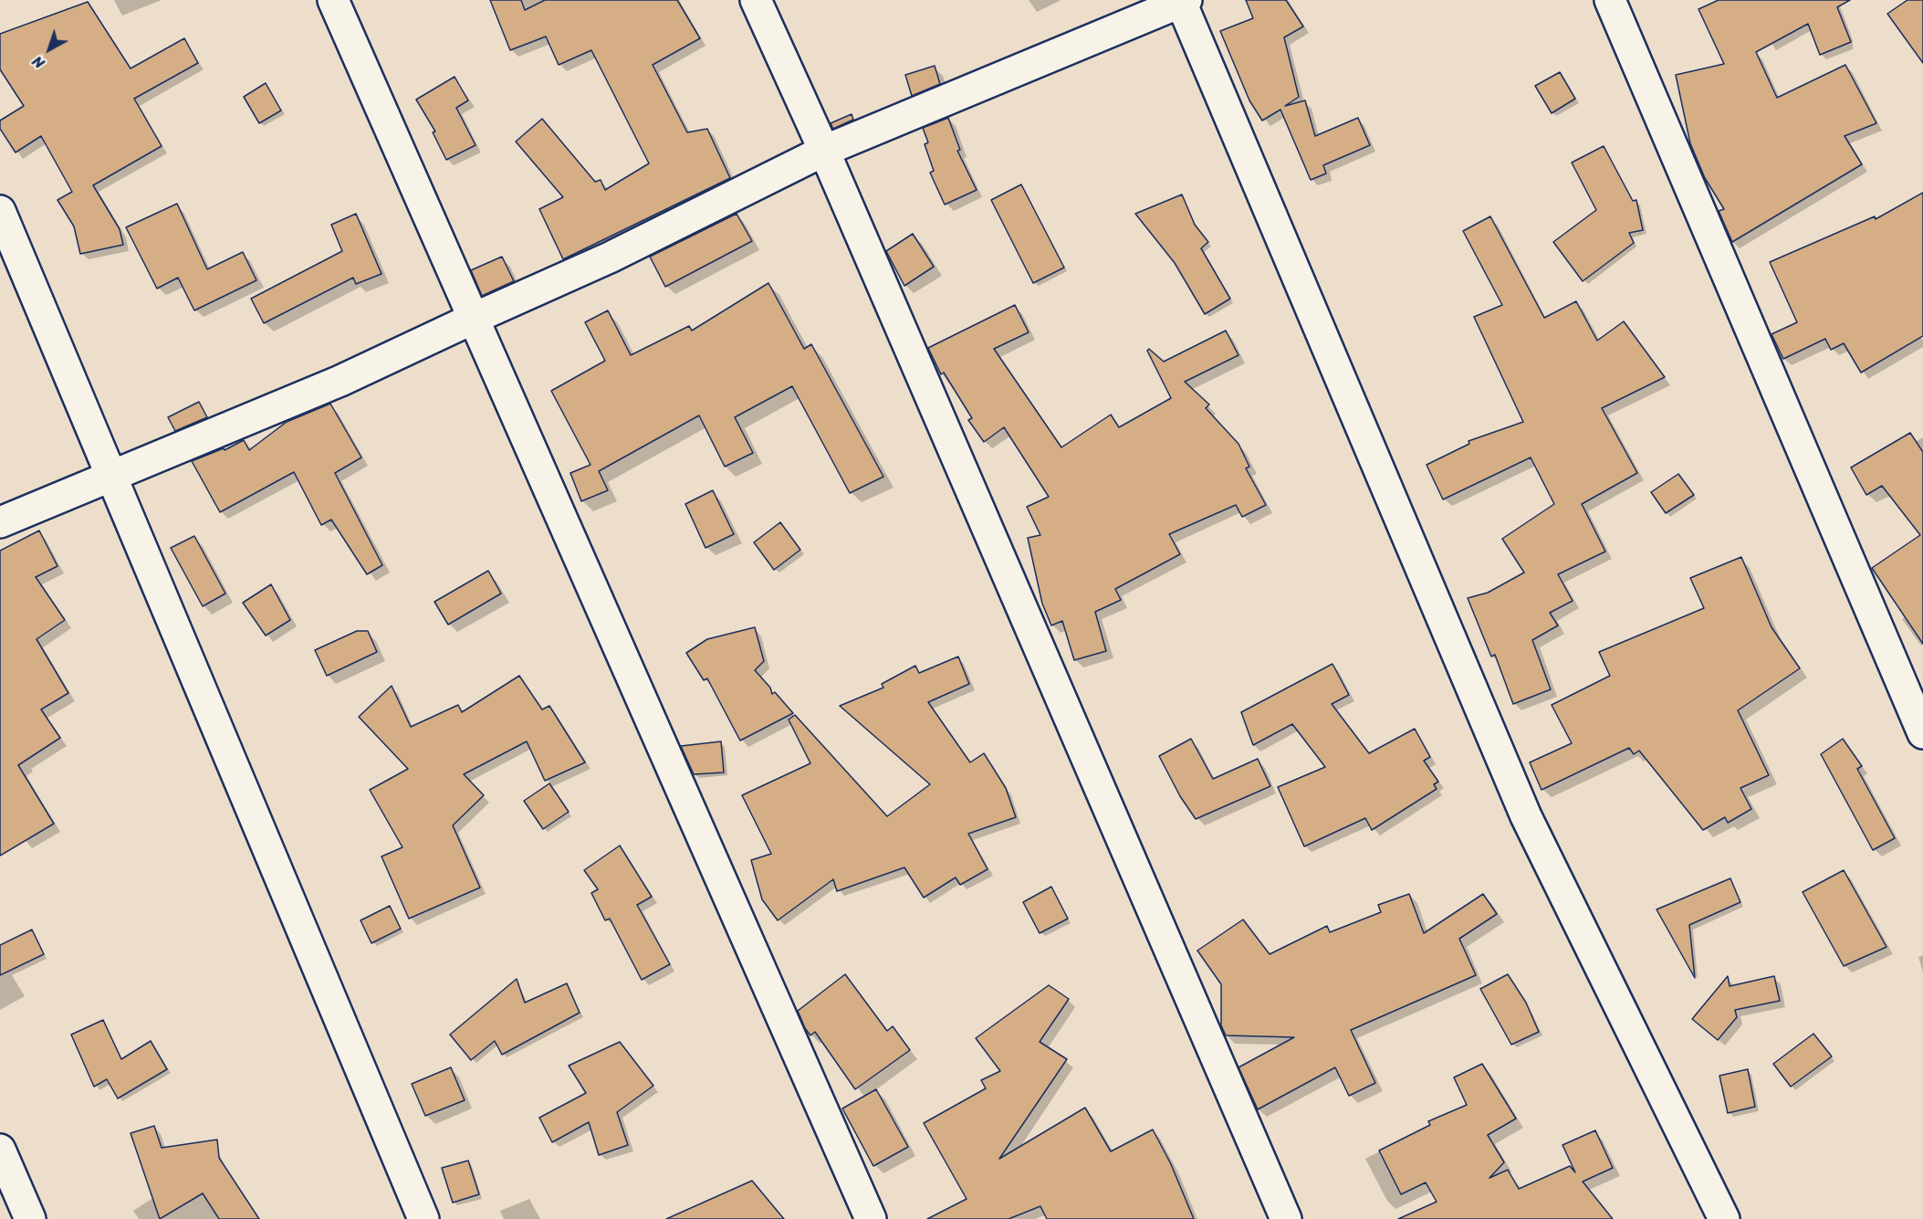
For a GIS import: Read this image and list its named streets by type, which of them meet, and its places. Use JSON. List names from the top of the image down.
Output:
{
  "north": "bottom left"
}
